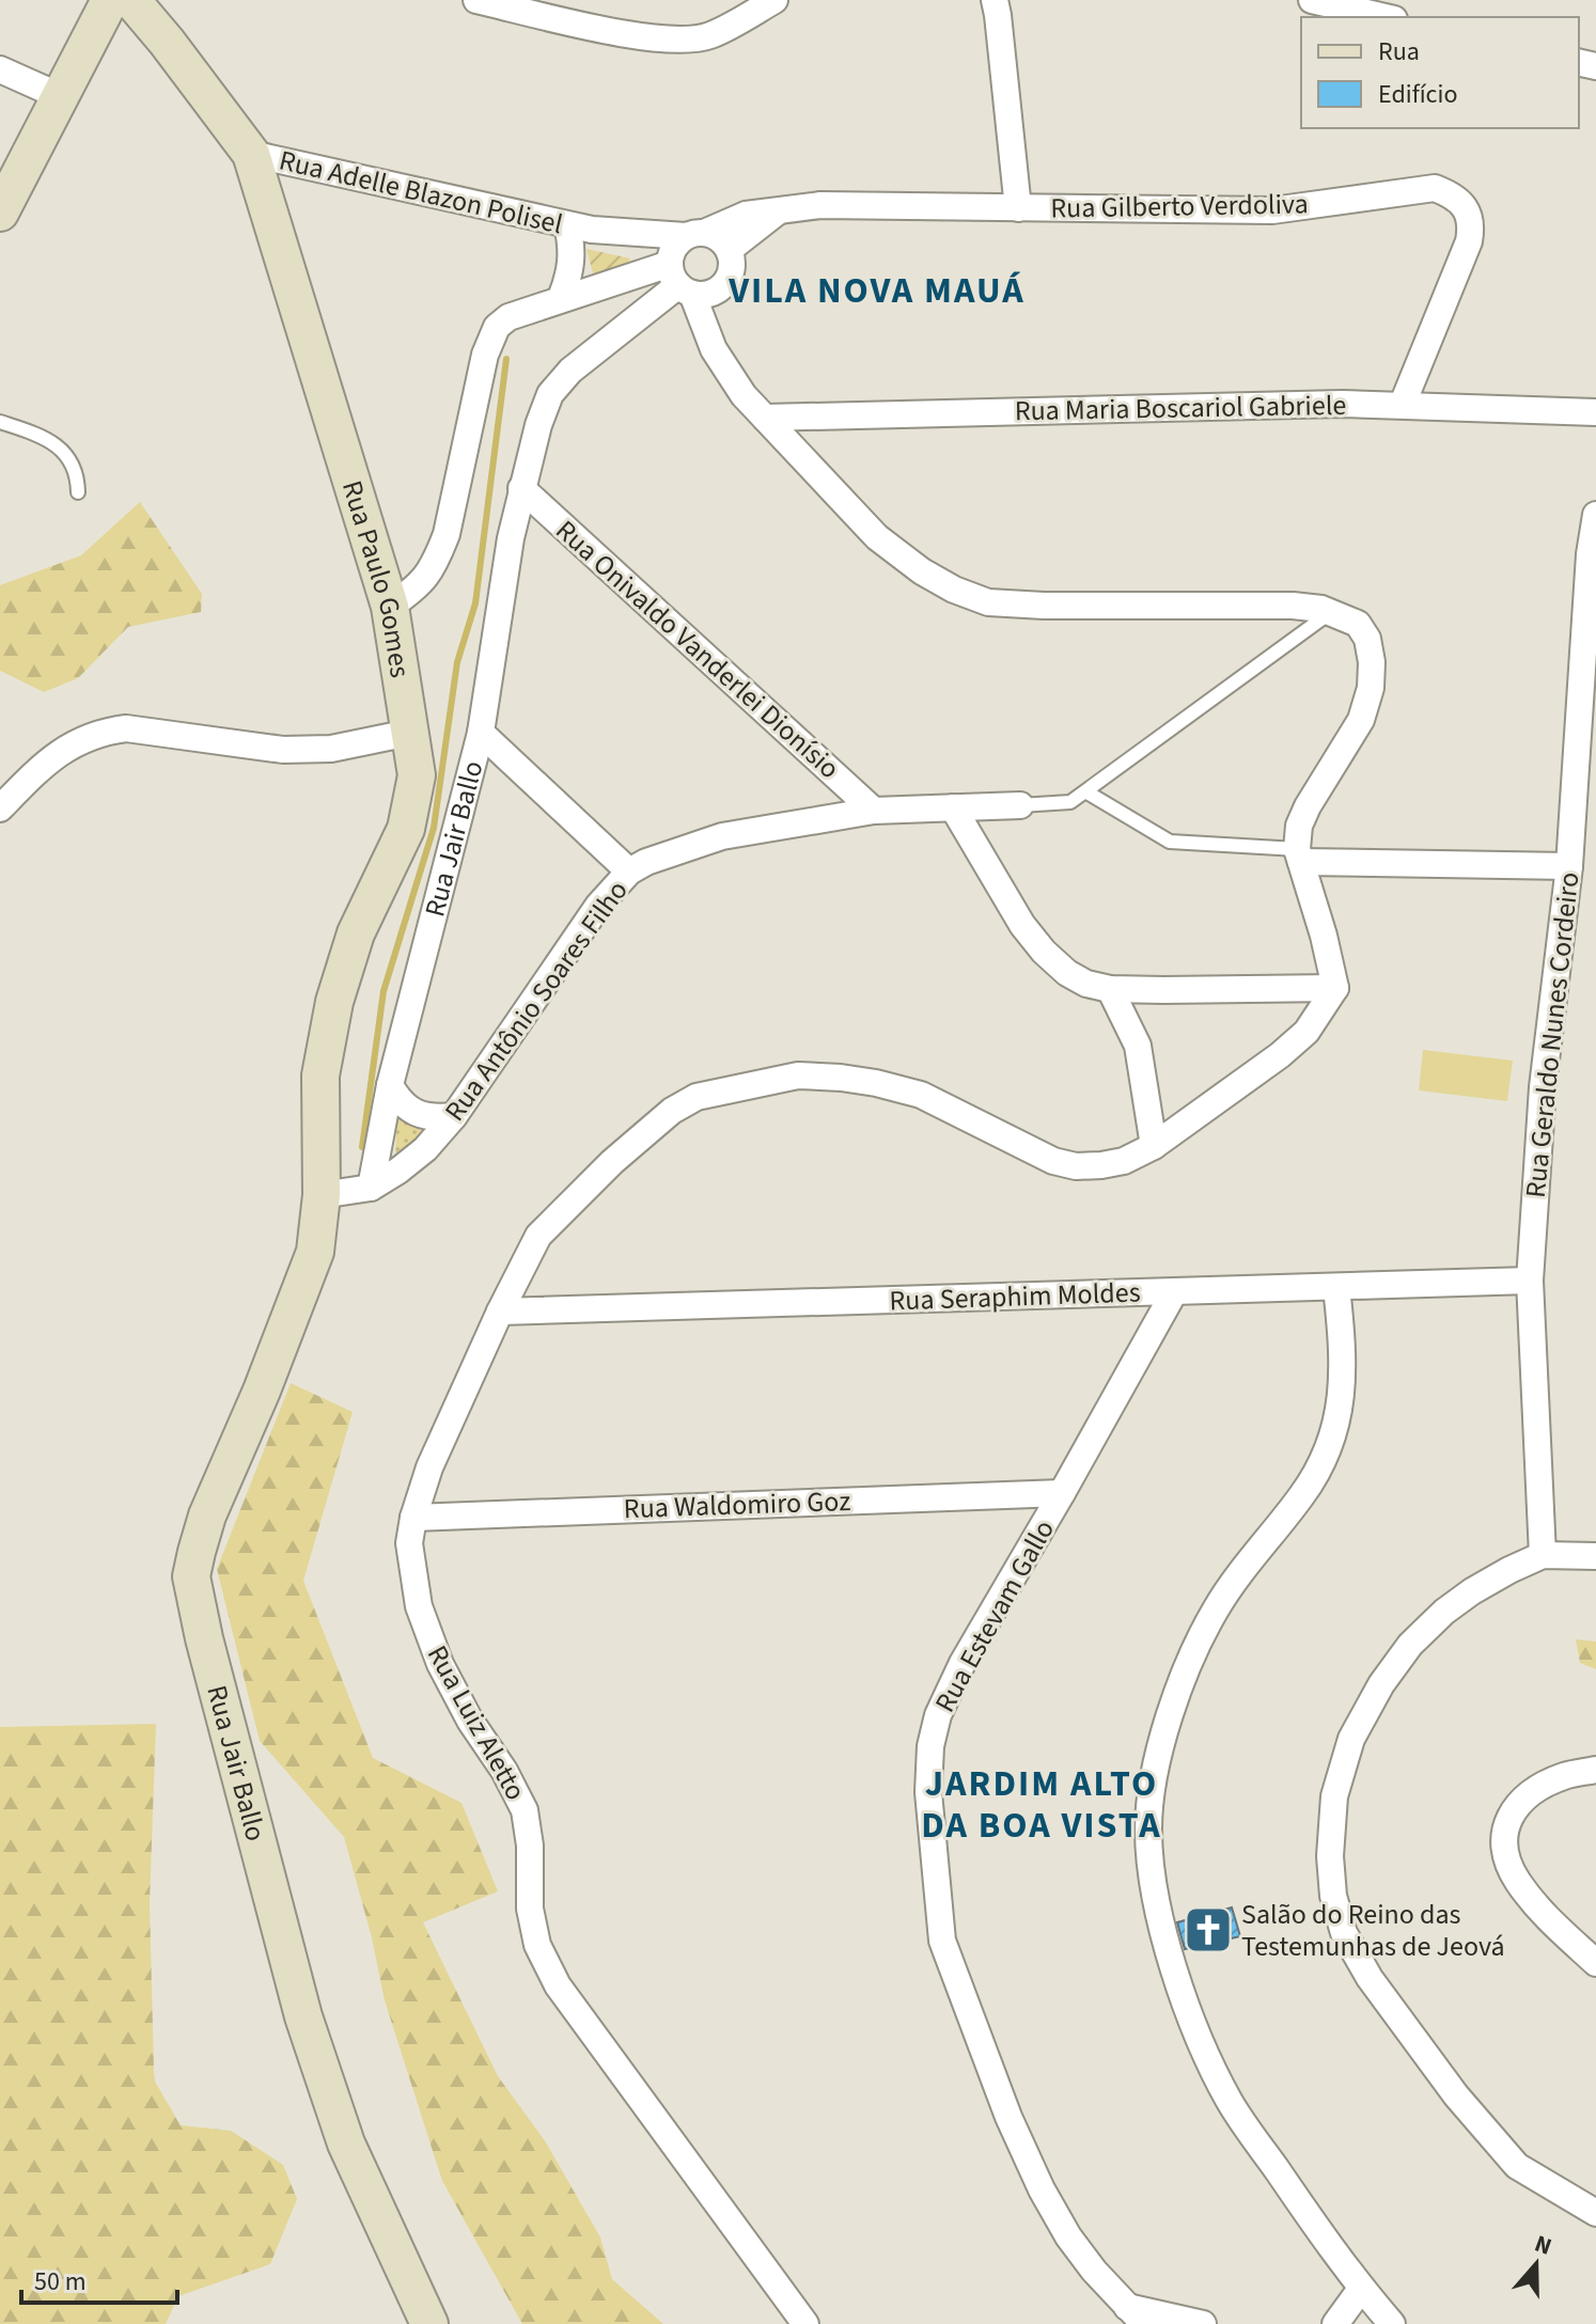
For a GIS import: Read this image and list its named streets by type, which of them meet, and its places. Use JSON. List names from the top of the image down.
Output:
{
  "streets": {
    "main road": ["Rua Paulo Gomes", "Rua Jair Ballo"],
    "street": [
      "Rua Adelle Blazon Polisel",
      "Rua Gilberto Verdoliva",
      "Rua Maria Boscariol Gabriele",
      "Rua Onivaldo Vanderlei Dionísio",
      "Rua Antônio Soares Filho",
      "Rua Geraldo Nunes Cordeiro",
      "Rua Seraphim Moldes",
      "Rua Waldomiro Goz",
      "Rua Estevam Gallo",
      "Rua Luiz Aletto"
    ]
  },
  "crossings": [
    ["Rua Adelle Blazon Polisel", "Rua Gilberto Verdoliva"],
    ["Rua Adelle Blazon Polisel", "Rua Paulo Gomes"],
    ["Rua Adelle Blazon Polisel", "Rua Jair Ballo"],
    ["Rua Gilberto Verdoliva", "Rua Maria Boscariol Gabriele"],
    ["Rua Gilberto Verdoliva", "Rua Jair Ballo"],
    ["Rua Paulo Gomes", "Rua Jair Ballo"],
    ["Rua Paulo Gomes", "Rua Antônio Soares Filho"],
    ["Rua Onivaldo Vanderlei Dionísio", "Rua Jair Ballo"],
    ["Rua Onivaldo Vanderlei Dionísio", "Rua Antônio Soares Filho"],
    ["Rua Jair Ballo", "Rua Antônio Soares Filho"],
    ["Rua Geraldo Nunes Cordeiro", "Rua Seraphim Moldes"],
    ["Rua Seraphim Moldes", "Rua Estevam Gallo"],
    ["Rua Seraphim Moldes", "Rua Luiz Aletto"],
    ["Rua Waldomiro Goz", "Rua Estevam Gallo"],
    ["Rua Waldomiro Goz", "Rua Luiz Aletto"]
  ],
  "districts": ["VILA NOVA MAUÁ", "JARDIM ALTO DA BOA VISTA"],
  "places": {
    "church": ["Salão do Reino das Testemunhas de Jeová"]
  },
  "legend": ["Rua", "Edifício"],
  "scale_bar": "50 m",
  "north": "top"
}
